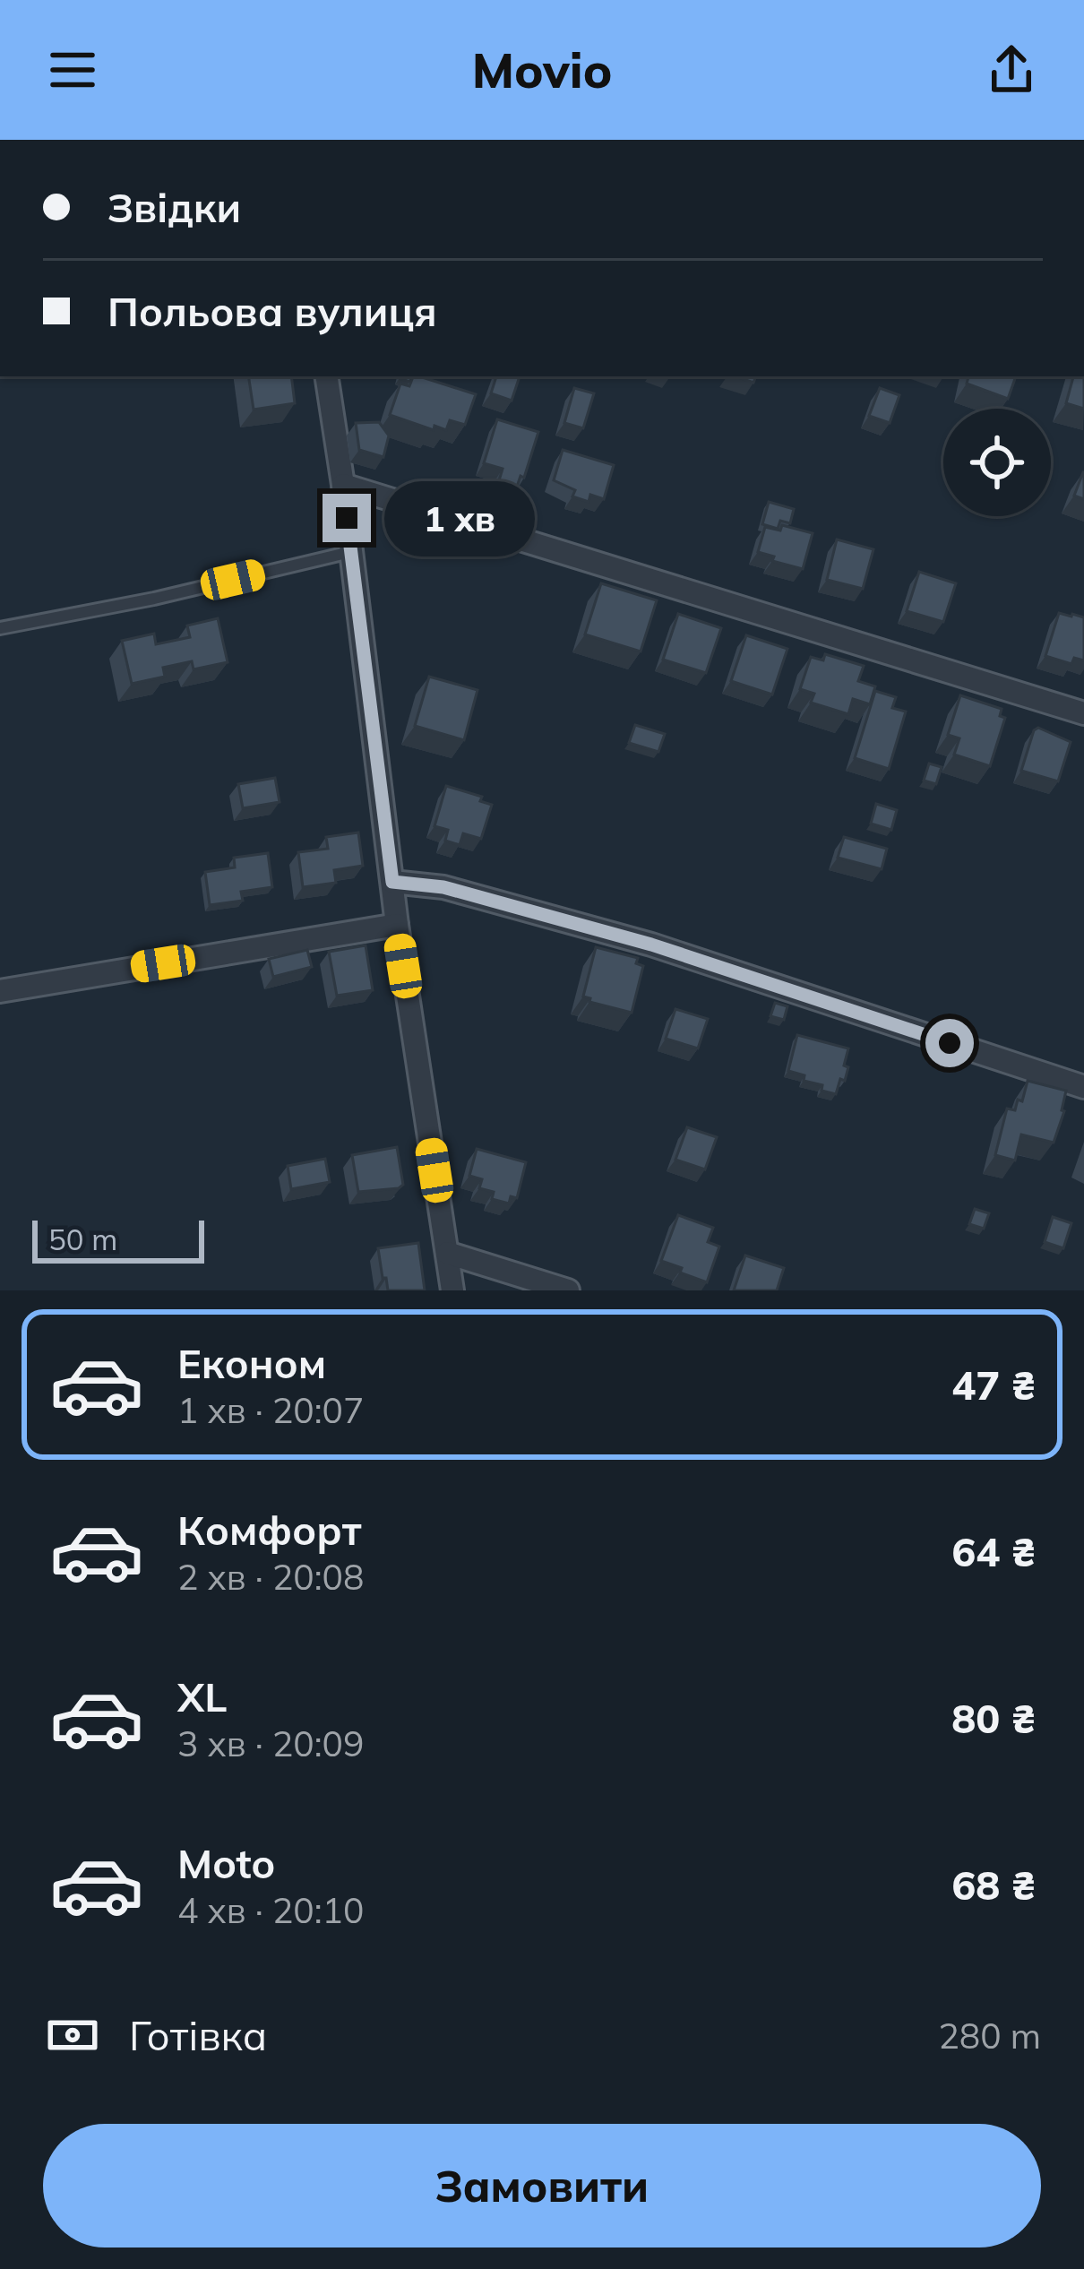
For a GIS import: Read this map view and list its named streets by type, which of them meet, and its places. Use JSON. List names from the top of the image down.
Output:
{
  "scale_bar": "50 m",
  "page": {
    "header": "Movio",
    "banner": ["Звідки", "Польова вулиця"],
    "bubble": "1 хв",
    "scale": "50 m",
    "list": [
      {
        "name": "Економ",
        "note": "1 хв · 20:07",
        "value": "47 ₴"
      },
      {
        "name": "Комфорт",
        "note": "2 хв · 20:08",
        "value": "64 ₴"
      },
      {
        "name": "XL",
        "note": "3 хв · 20:09",
        "value": "80 ₴"
      },
      {
        "name": "Moto",
        "note": "4 хв · 20:10",
        "value": "68 ₴"
      }
    ],
    "pay": ["Готівка", "280 m"],
    "buttons": "Замовити"
  }
}
